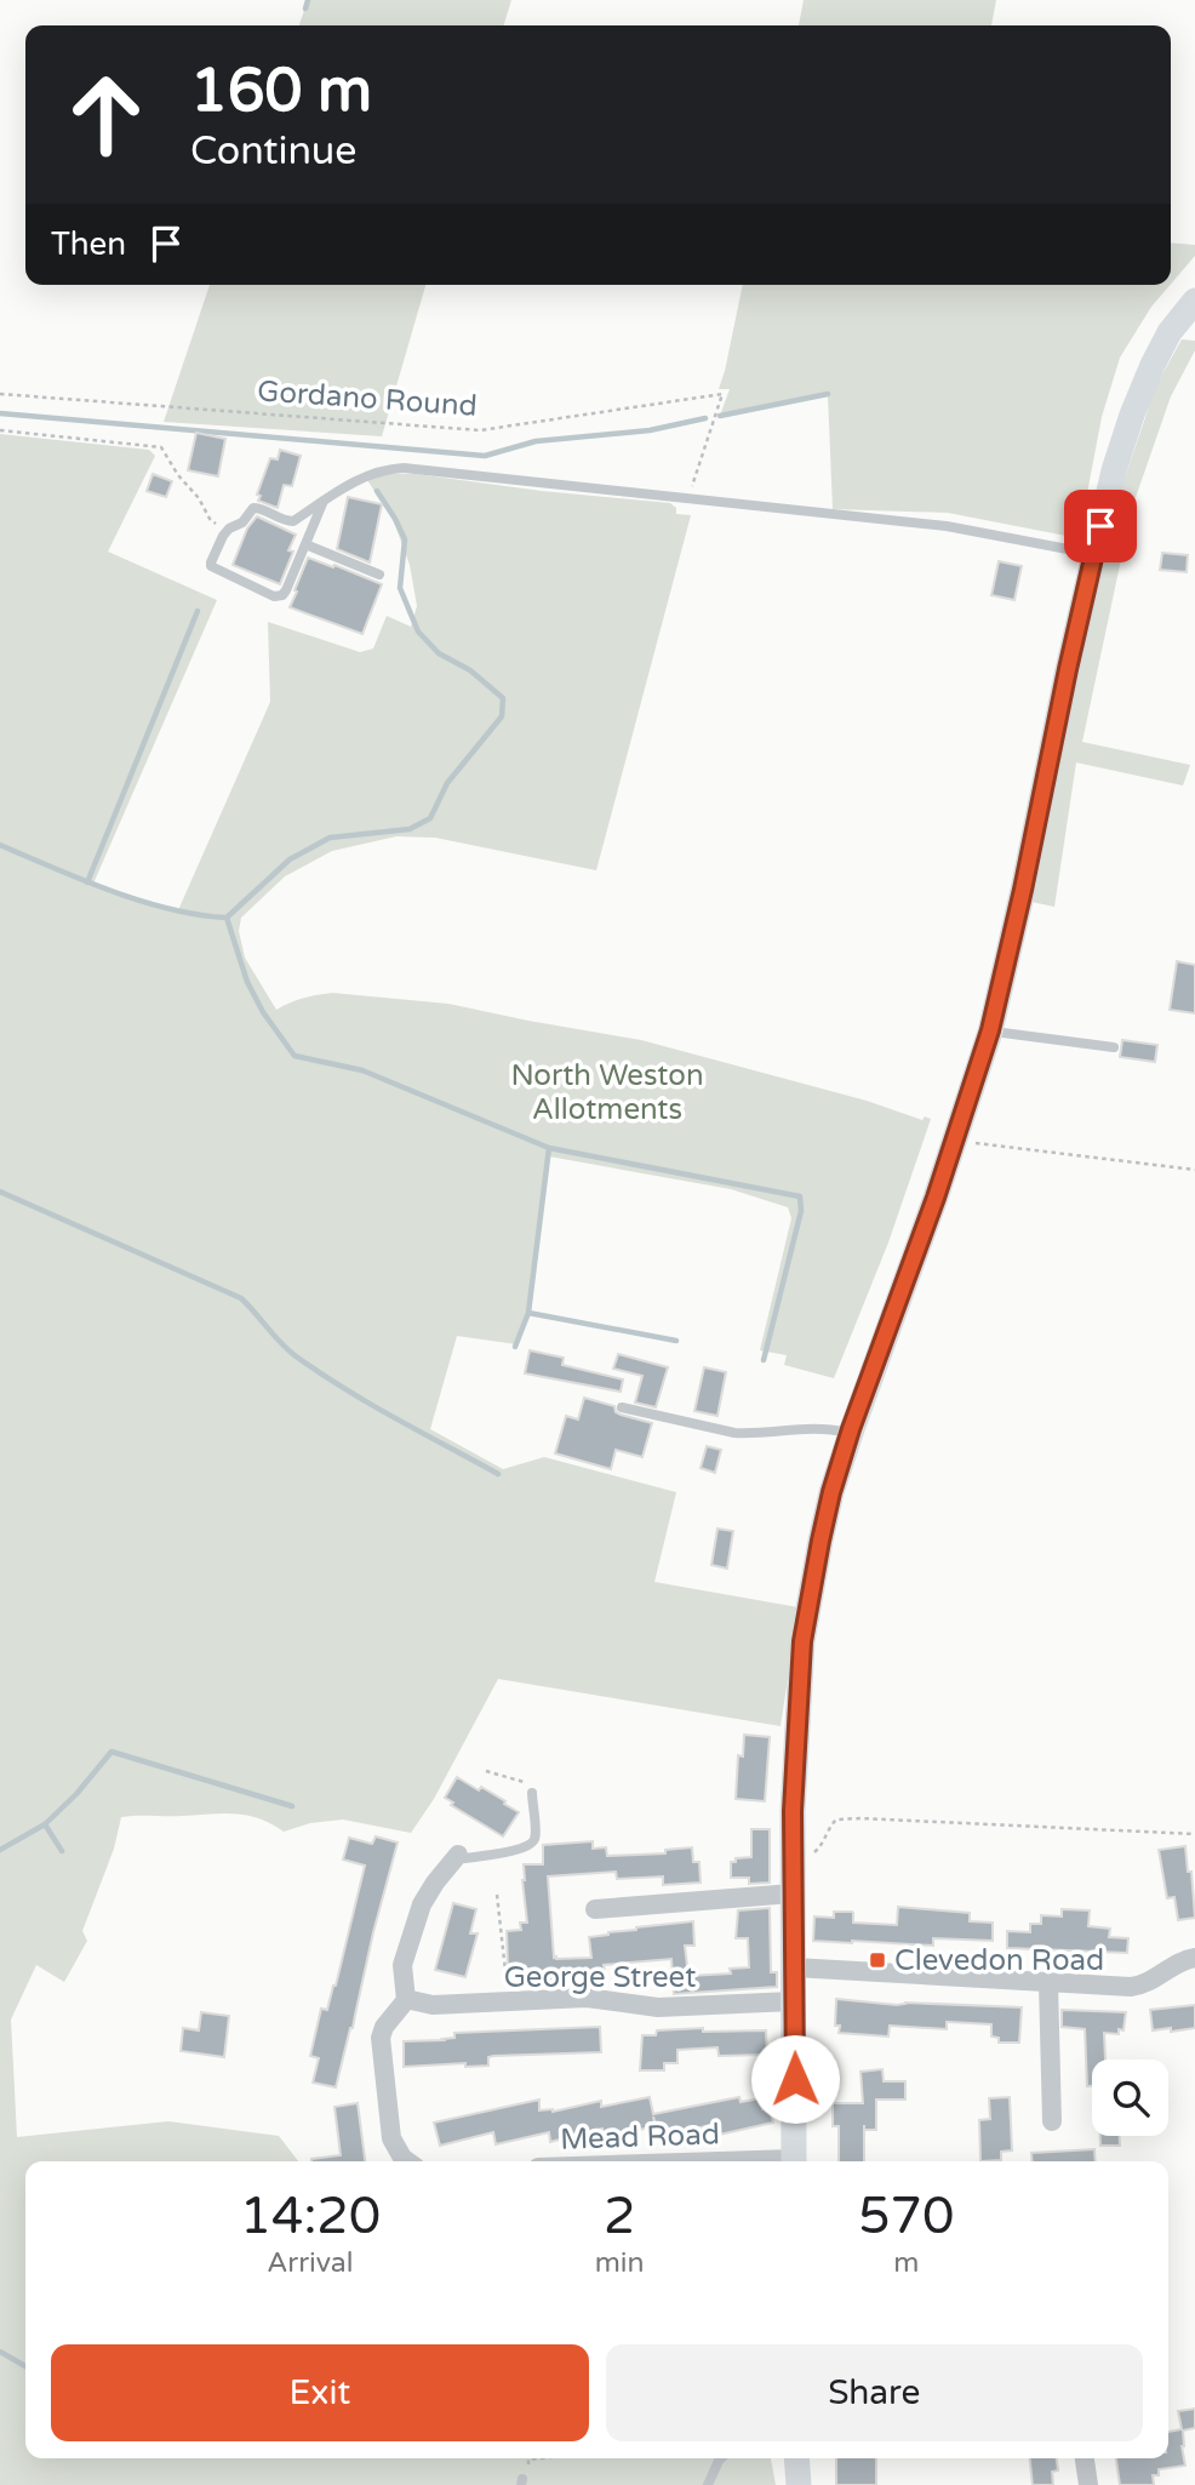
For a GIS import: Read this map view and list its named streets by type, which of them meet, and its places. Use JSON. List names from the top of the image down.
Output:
{
  "streets": {
    "street": ["George Street"],
    "path": ["Gordano Round"]
  },
  "parks": ["North Weston Allotments"],
  "places": {
    "transit": ["Clevedon Road"]
  },
  "page": {
    "turn": ["160 m", "Continue"],
    "then": "Then",
    "eta": [
      "14:20",
      "Arrival",
      "2",
      "min",
      "570",
      "m"
    ],
    "buttons": ["Exit", "Share"]
  }
}
